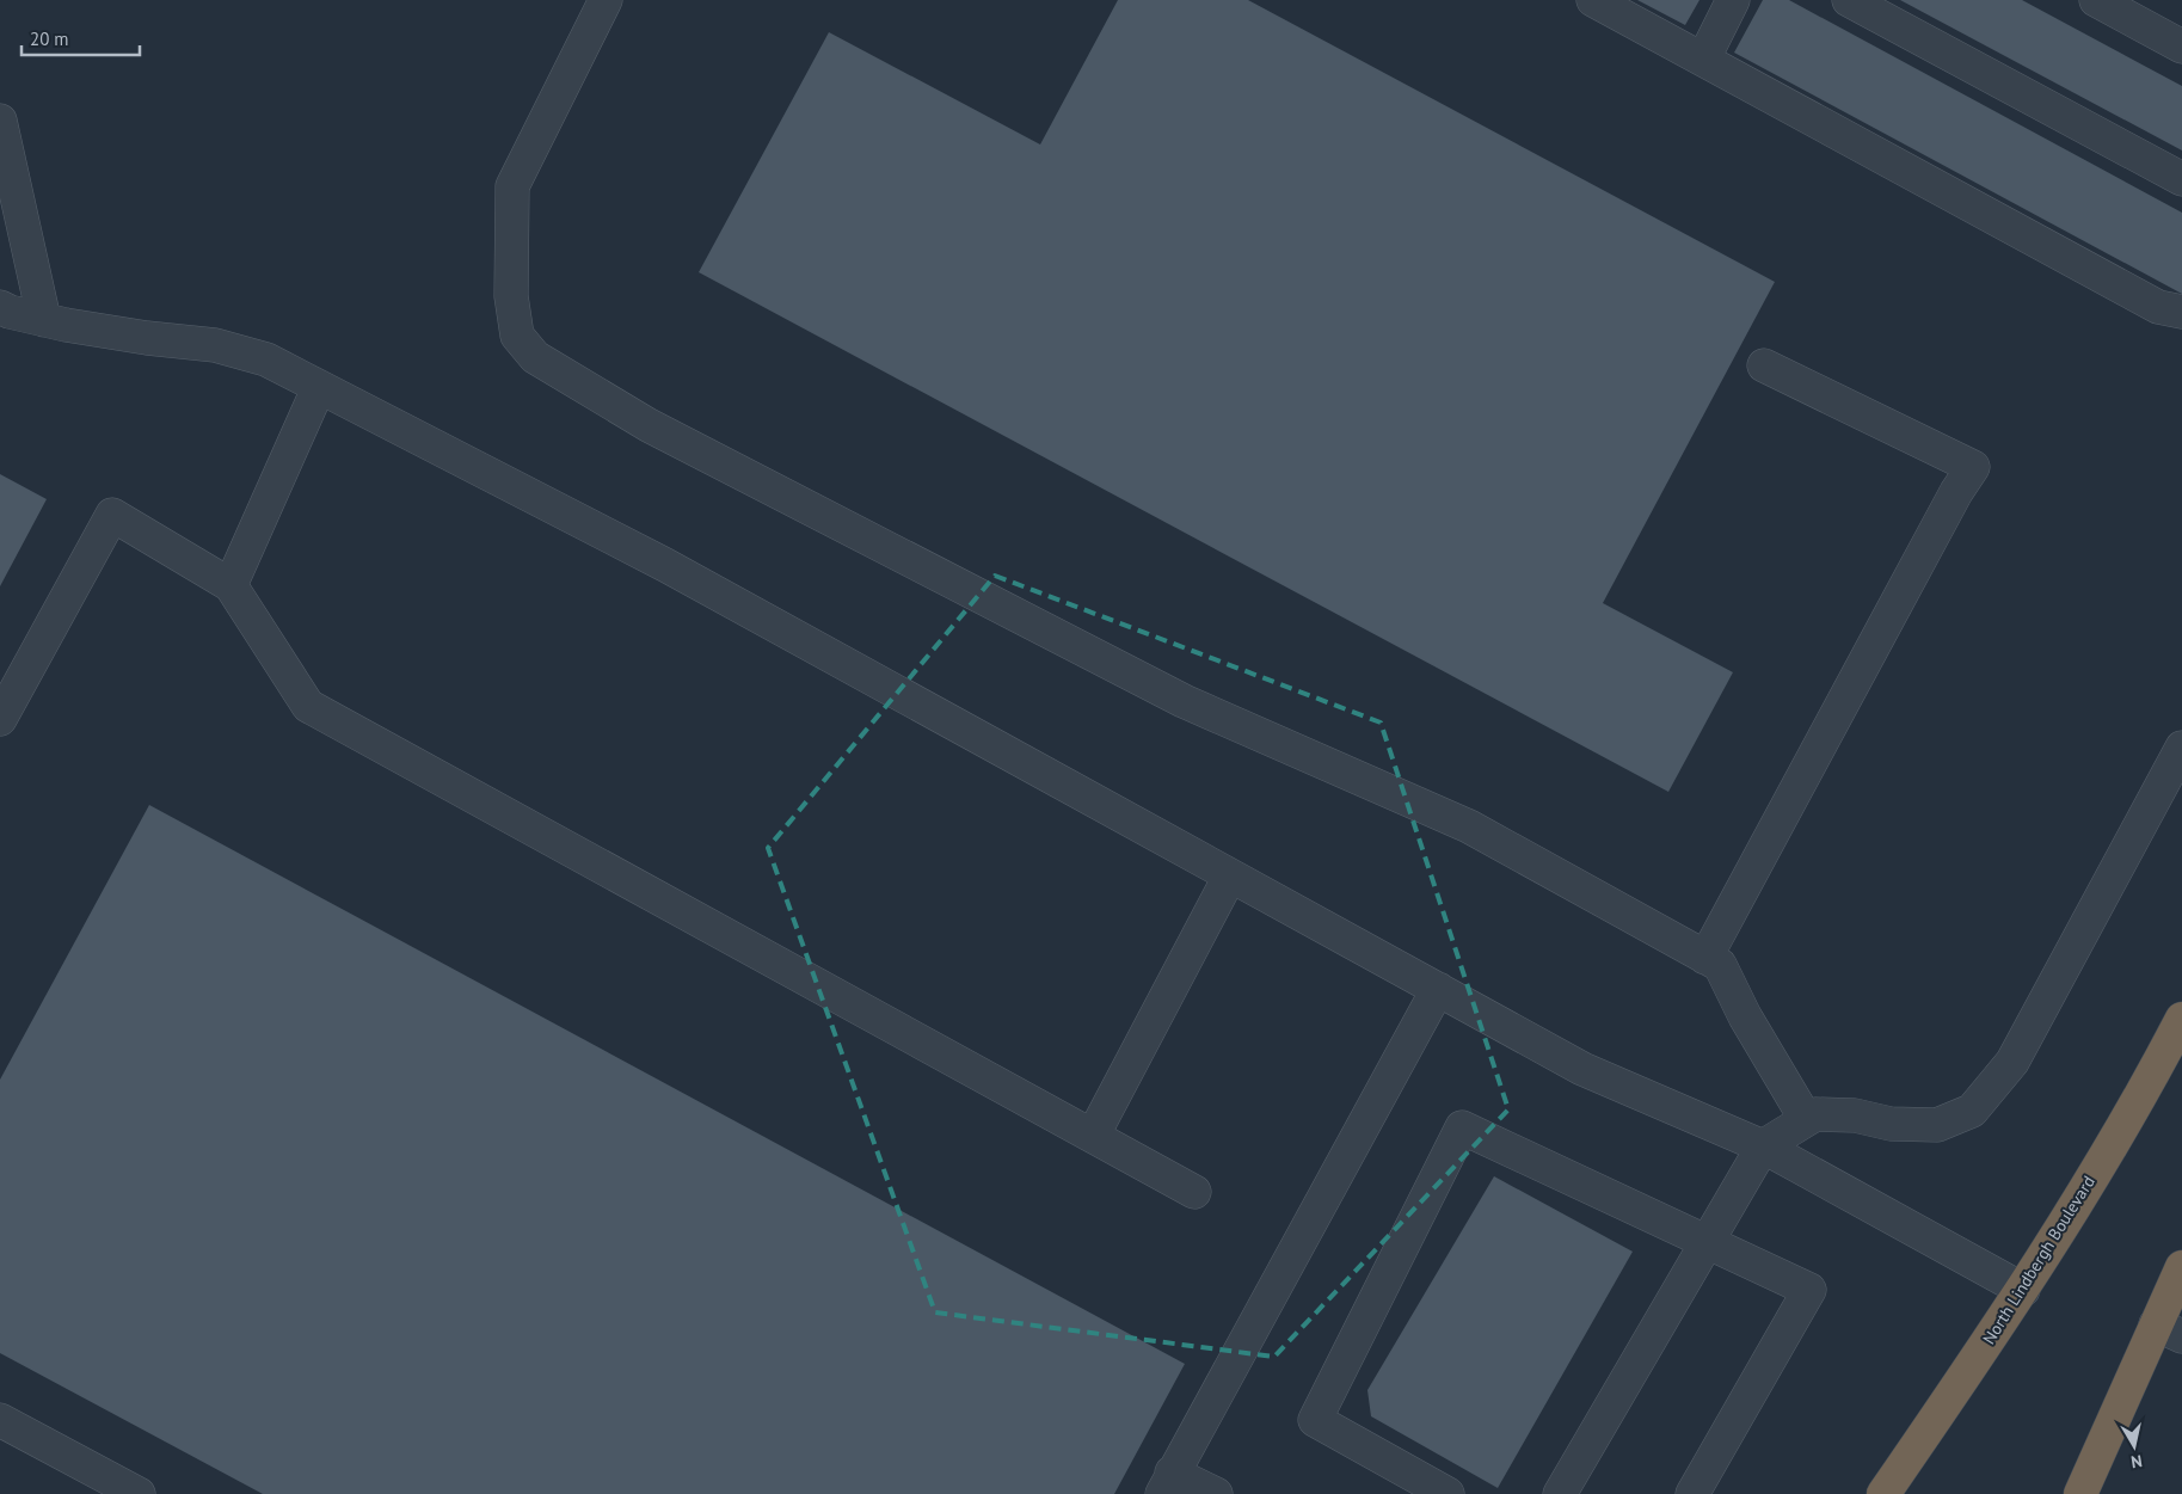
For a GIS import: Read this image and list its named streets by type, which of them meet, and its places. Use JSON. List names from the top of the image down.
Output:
{
  "streets": {
    "highway": ["North Lindbergh Boulevard"]
  },
  "scale_bar": "20 m",
  "north": "bottom"
}
